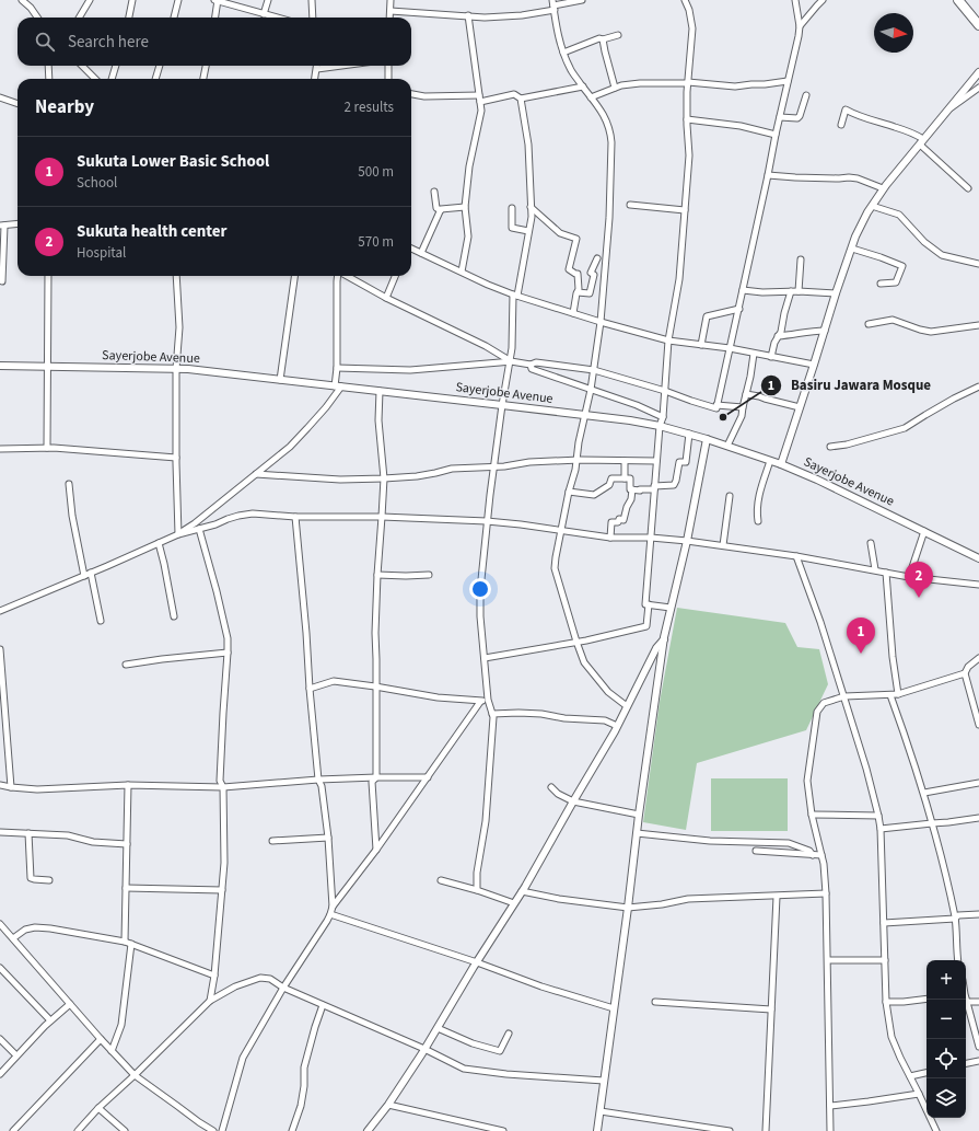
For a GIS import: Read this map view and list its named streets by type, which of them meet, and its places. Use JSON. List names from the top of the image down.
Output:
{
  "streets": {
    "street": ["Sayerjobe Avenue"]
  },
  "places": ["Basiru Jawara Mosque"],
  "north": "right",
  "page": {
    "search": "Search here",
    "heading": ["Nearby", "2 results"],
    "list": [
      {
        "mark": "1",
        "name": "Sukuta Lower Basic School",
        "note": "School",
        "value": "500 m"
      },
      {
        "mark": "2",
        "name": "Sukuta health center",
        "note": "Hospital",
        "value": "570 m"
      }
    ],
    "pins": ["2", "1"],
    "map_buttons": ["+", "−"]
  }
}
